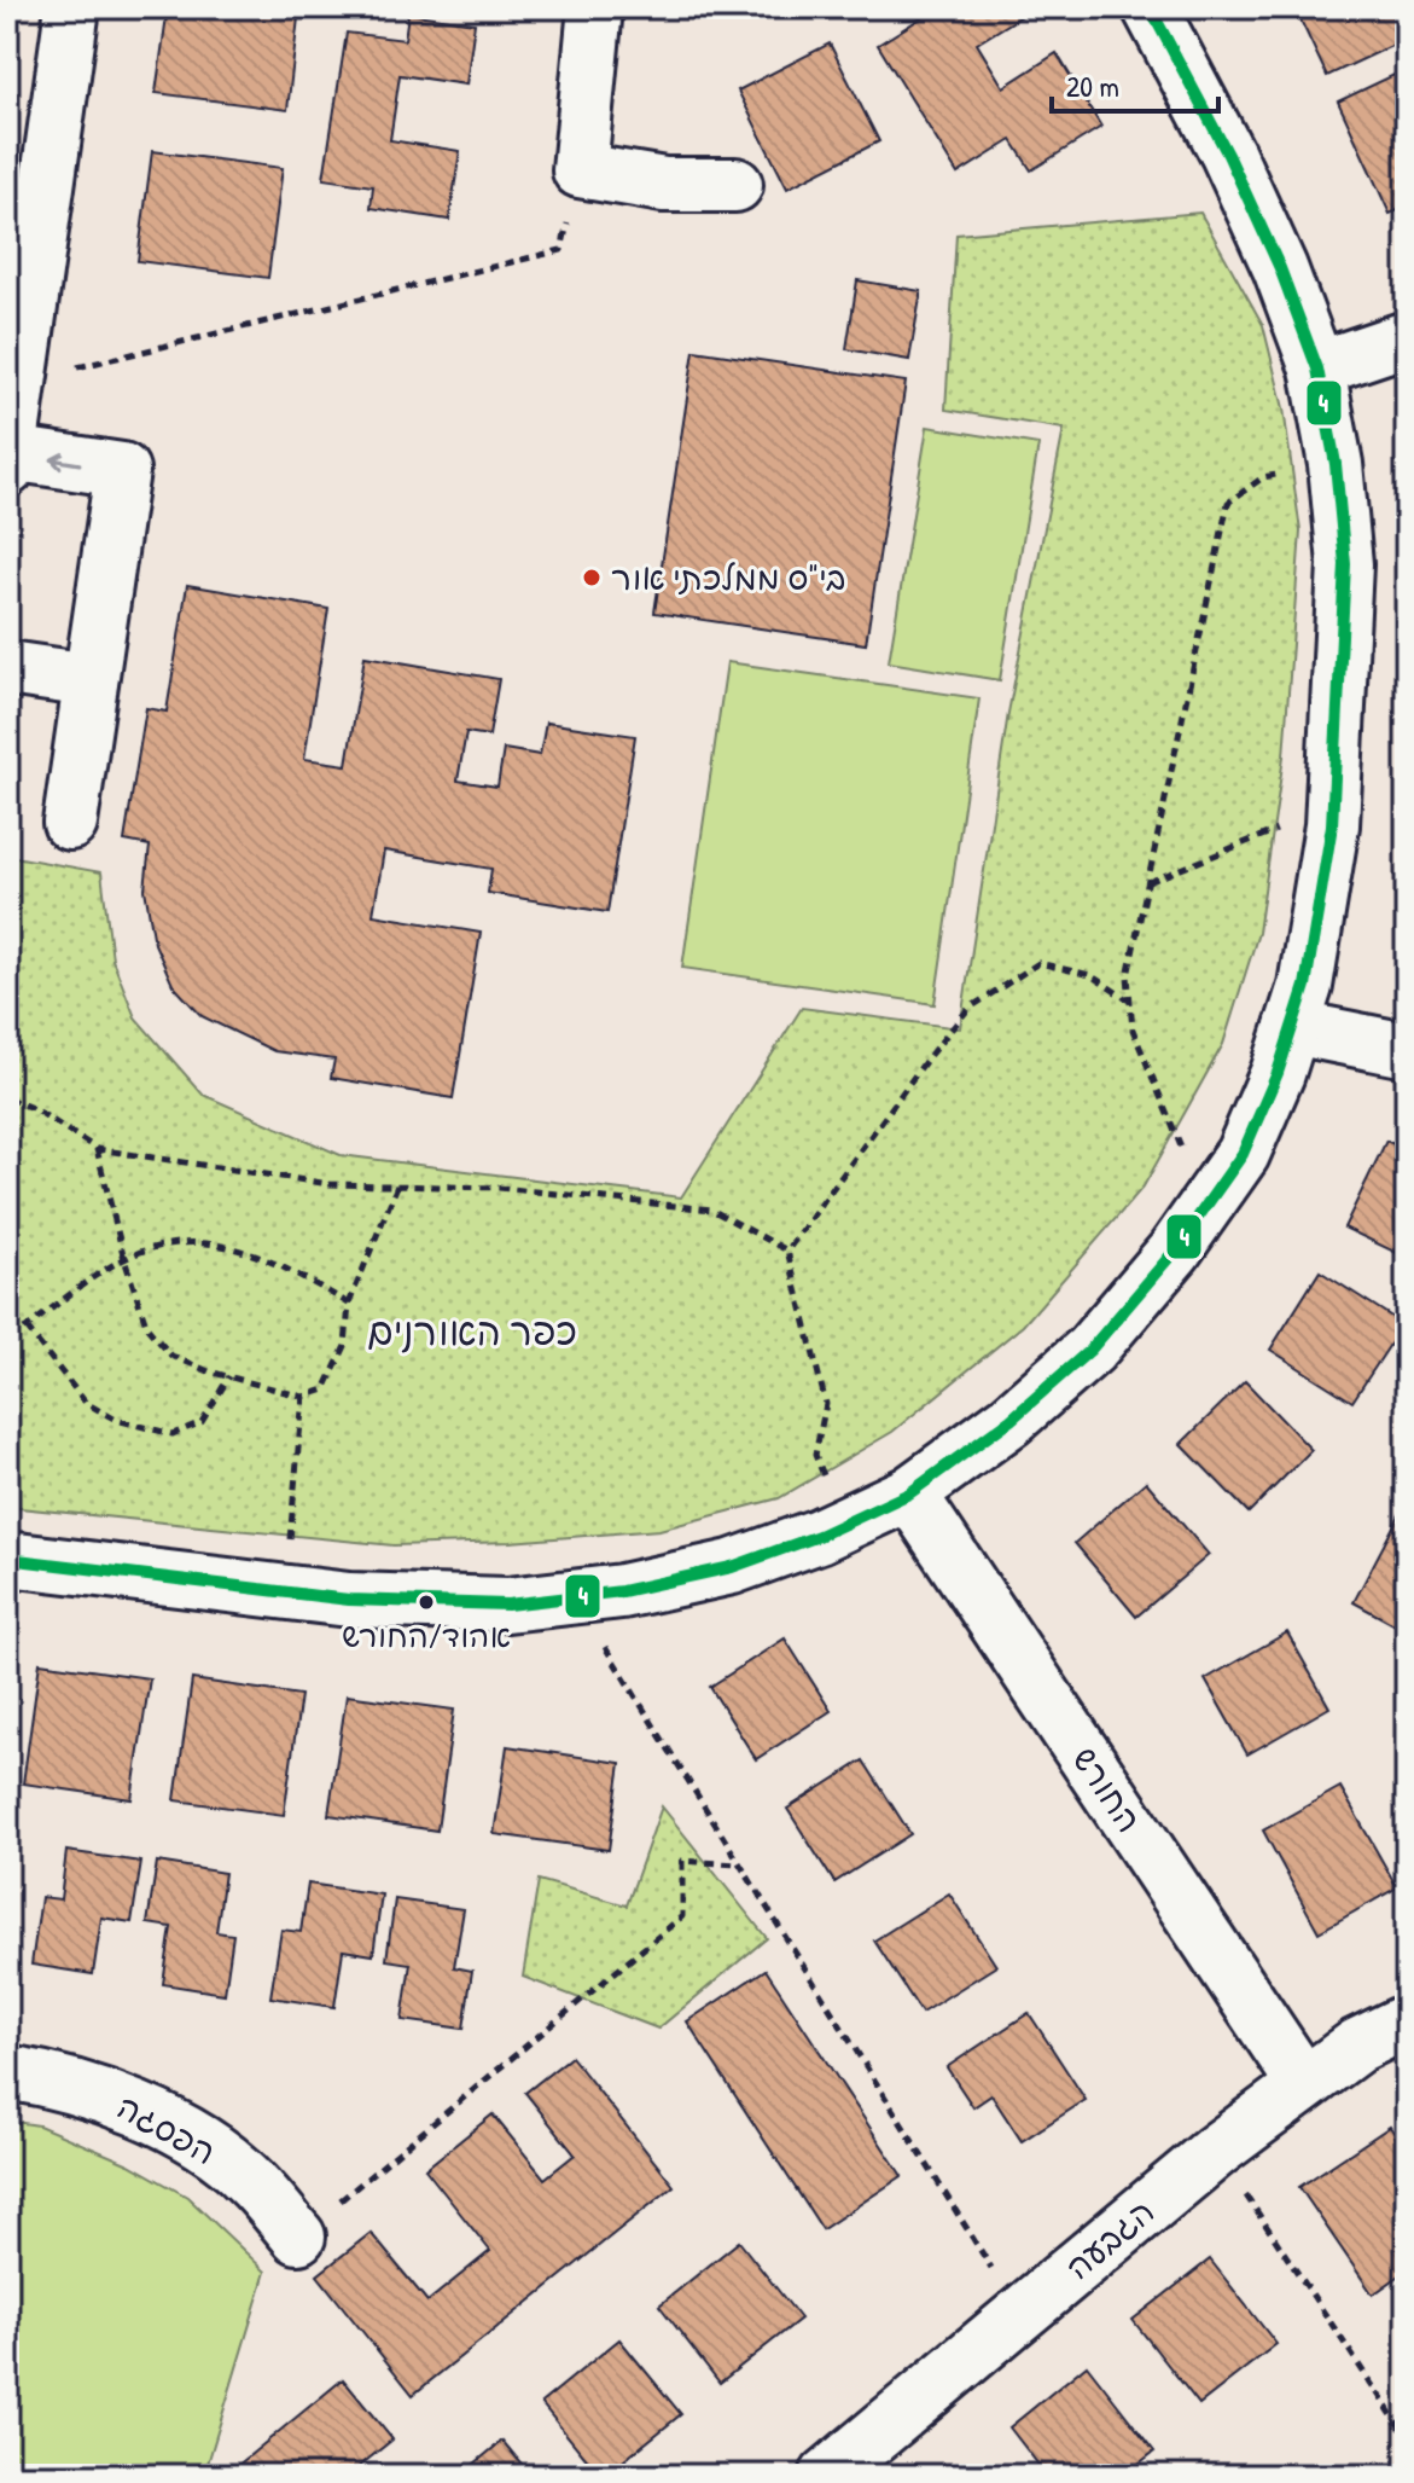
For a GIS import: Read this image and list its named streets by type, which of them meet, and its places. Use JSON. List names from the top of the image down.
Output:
{
  "streets": {
    "street": ["החורש", "הפסגה", "הגבעה"]
  },
  "crossings": [
    ["החורש", "הגבעה"]
  ],
  "districts": ["כפר האורנים"],
  "places": ["בי\"ס ממלכתי אור", "אהוד/החורש"],
  "lines": ["transit line 4"],
  "scale_bar": "20 m"
}
